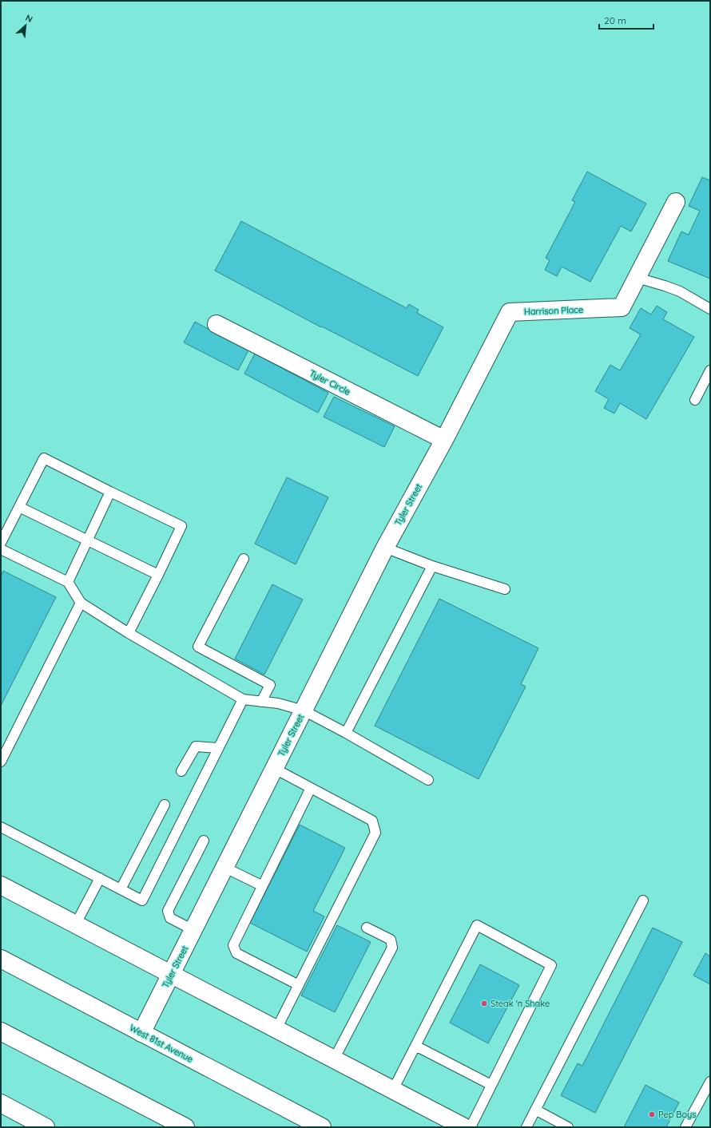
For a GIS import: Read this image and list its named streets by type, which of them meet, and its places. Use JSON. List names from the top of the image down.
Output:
{
  "streets": {
    "street": [
      "Harrison Place",
      "Tyler Circle",
      "Tyler Street",
      "West 81st Avenue"
    ]
  },
  "crossings": [
    ["Harrison Place", "Tyler Circle"],
    ["Harrison Place", "Tyler Street"],
    ["Tyler Circle", "Tyler Street"],
    ["Tyler Street", "West 81st Avenue"]
  ],
  "places": ["Steak 'n Shake", "Pep Boys"],
  "scale_bar": "20 m",
  "north": "top right"
}
